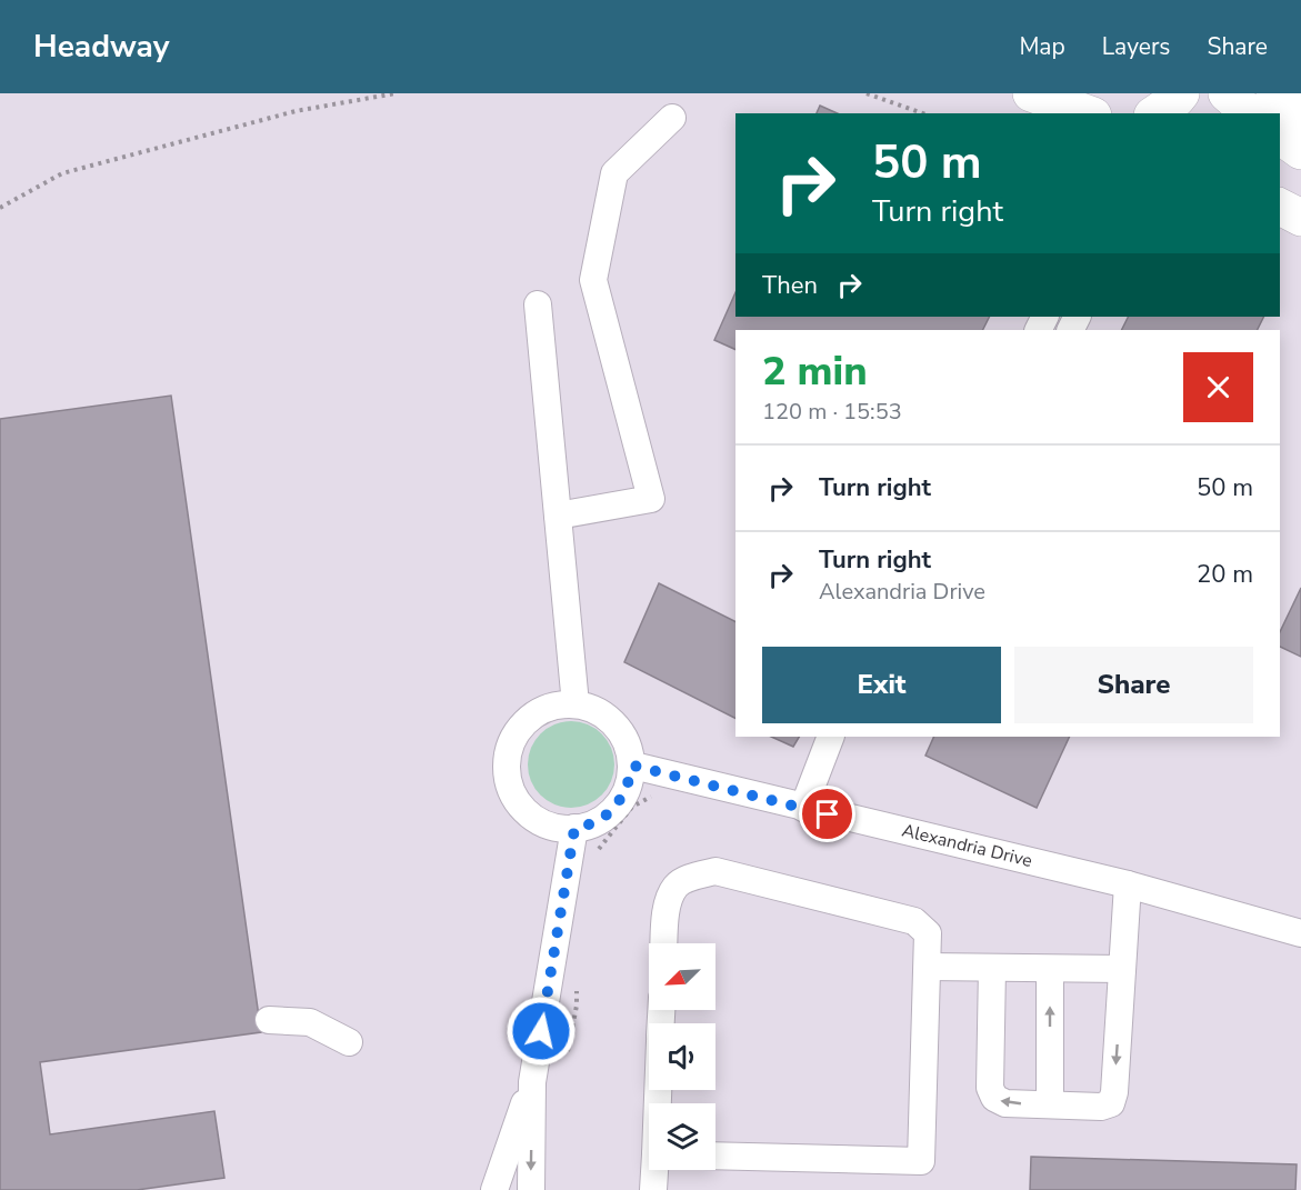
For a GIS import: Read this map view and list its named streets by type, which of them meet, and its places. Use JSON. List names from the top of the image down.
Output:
{
  "streets": {
    "street": ["Alexandria Drive"]
  },
  "north": "bottom left",
  "page": {
    "header": "Headway",
    "nav": ["Map", "Layers", "Share"],
    "turn": ["50 m", "Turn right"],
    "then": "Then",
    "heading": ["2 min", "120 m · 15:53"],
    "list": [
      {
        "name": "Turn right",
        "value": "50 m"
      },
      {
        "name": "Turn right",
        "note": "Alexandria Drive",
        "value": "20 m"
      }
    ],
    "buttons": ["Exit", "Share"]
  }
}
